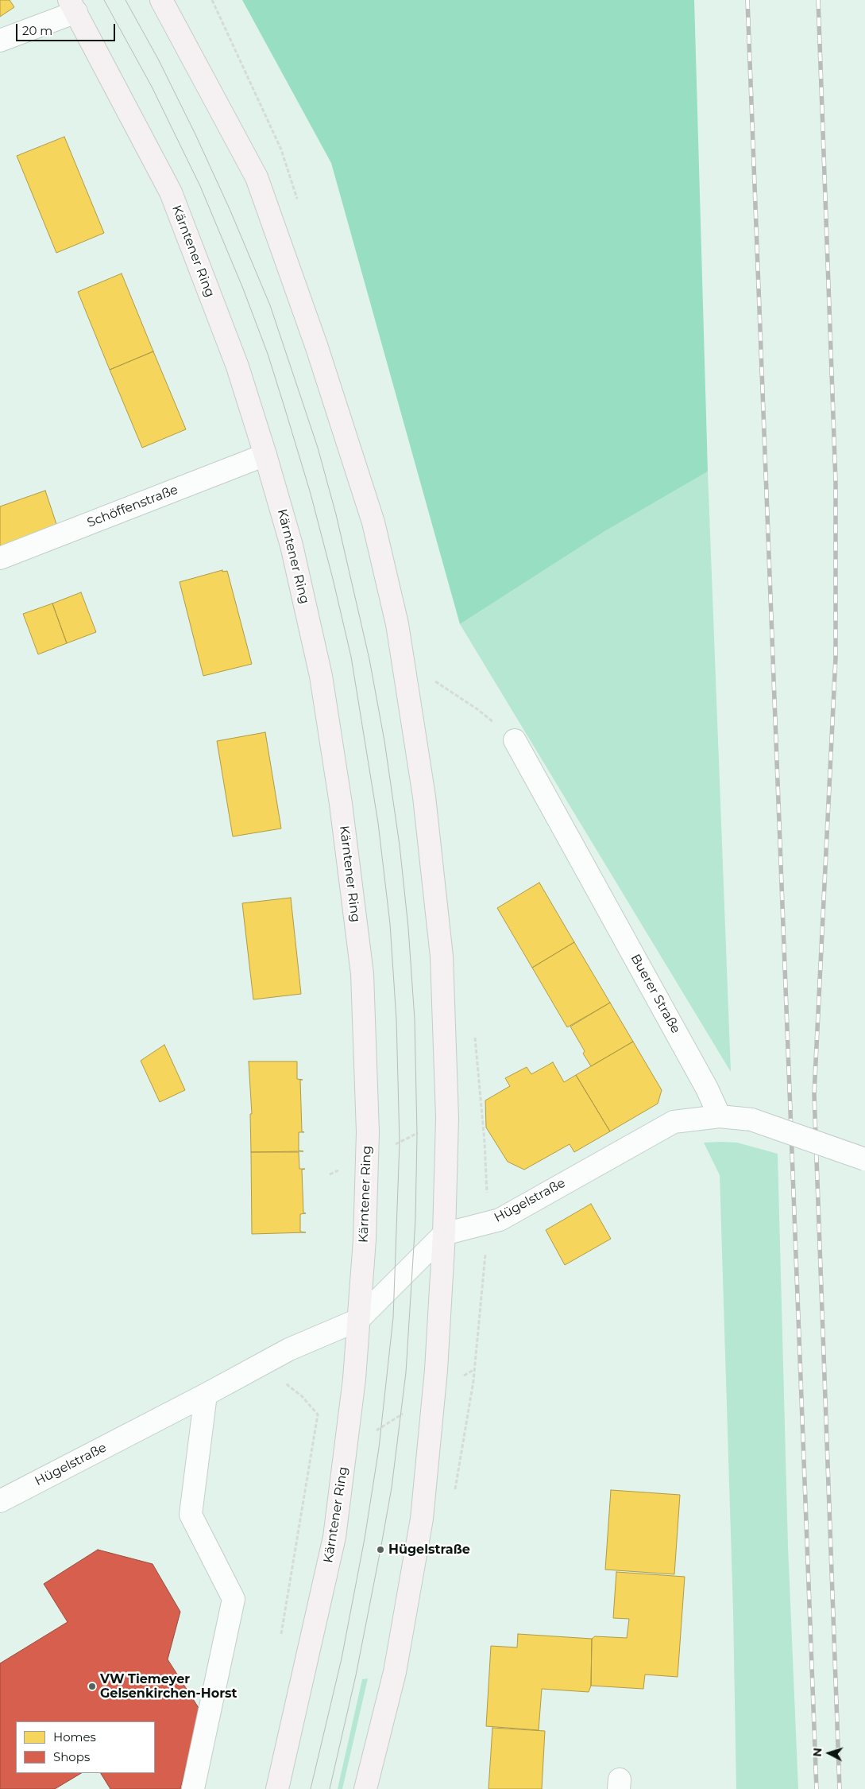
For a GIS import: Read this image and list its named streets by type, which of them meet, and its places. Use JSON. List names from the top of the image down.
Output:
{
  "streets": {
    "main road": ["Kärntener Ring"],
    "street": ["Schöffenstraße", "Buerer Straße", "Hügelstraße"]
  },
  "crossings": [
    ["Kärntener Ring", "Schöffenstraße"],
    ["Kärntener Ring", "Hügelstraße"],
    ["Buerer Straße", "Hügelstraße"]
  ],
  "places": ["Hügelstraße", "VW Tiemeyer Gelsenkirchen-Horst"],
  "legend": ["Homes", "Shops"],
  "scale_bar": "20 m",
  "north": "left"
}
